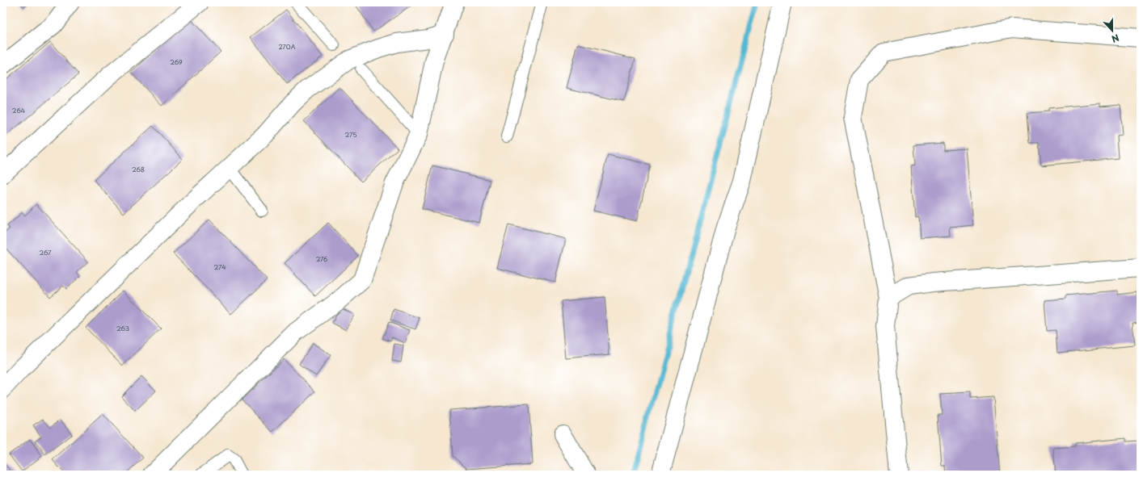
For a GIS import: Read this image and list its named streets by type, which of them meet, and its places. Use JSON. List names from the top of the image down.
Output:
{
  "house_numbers": [
    "270A",
    "269",
    "264",
    "275",
    "268",
    "267",
    "276",
    "274",
    "263"
  ],
  "north": "bottom"
}
